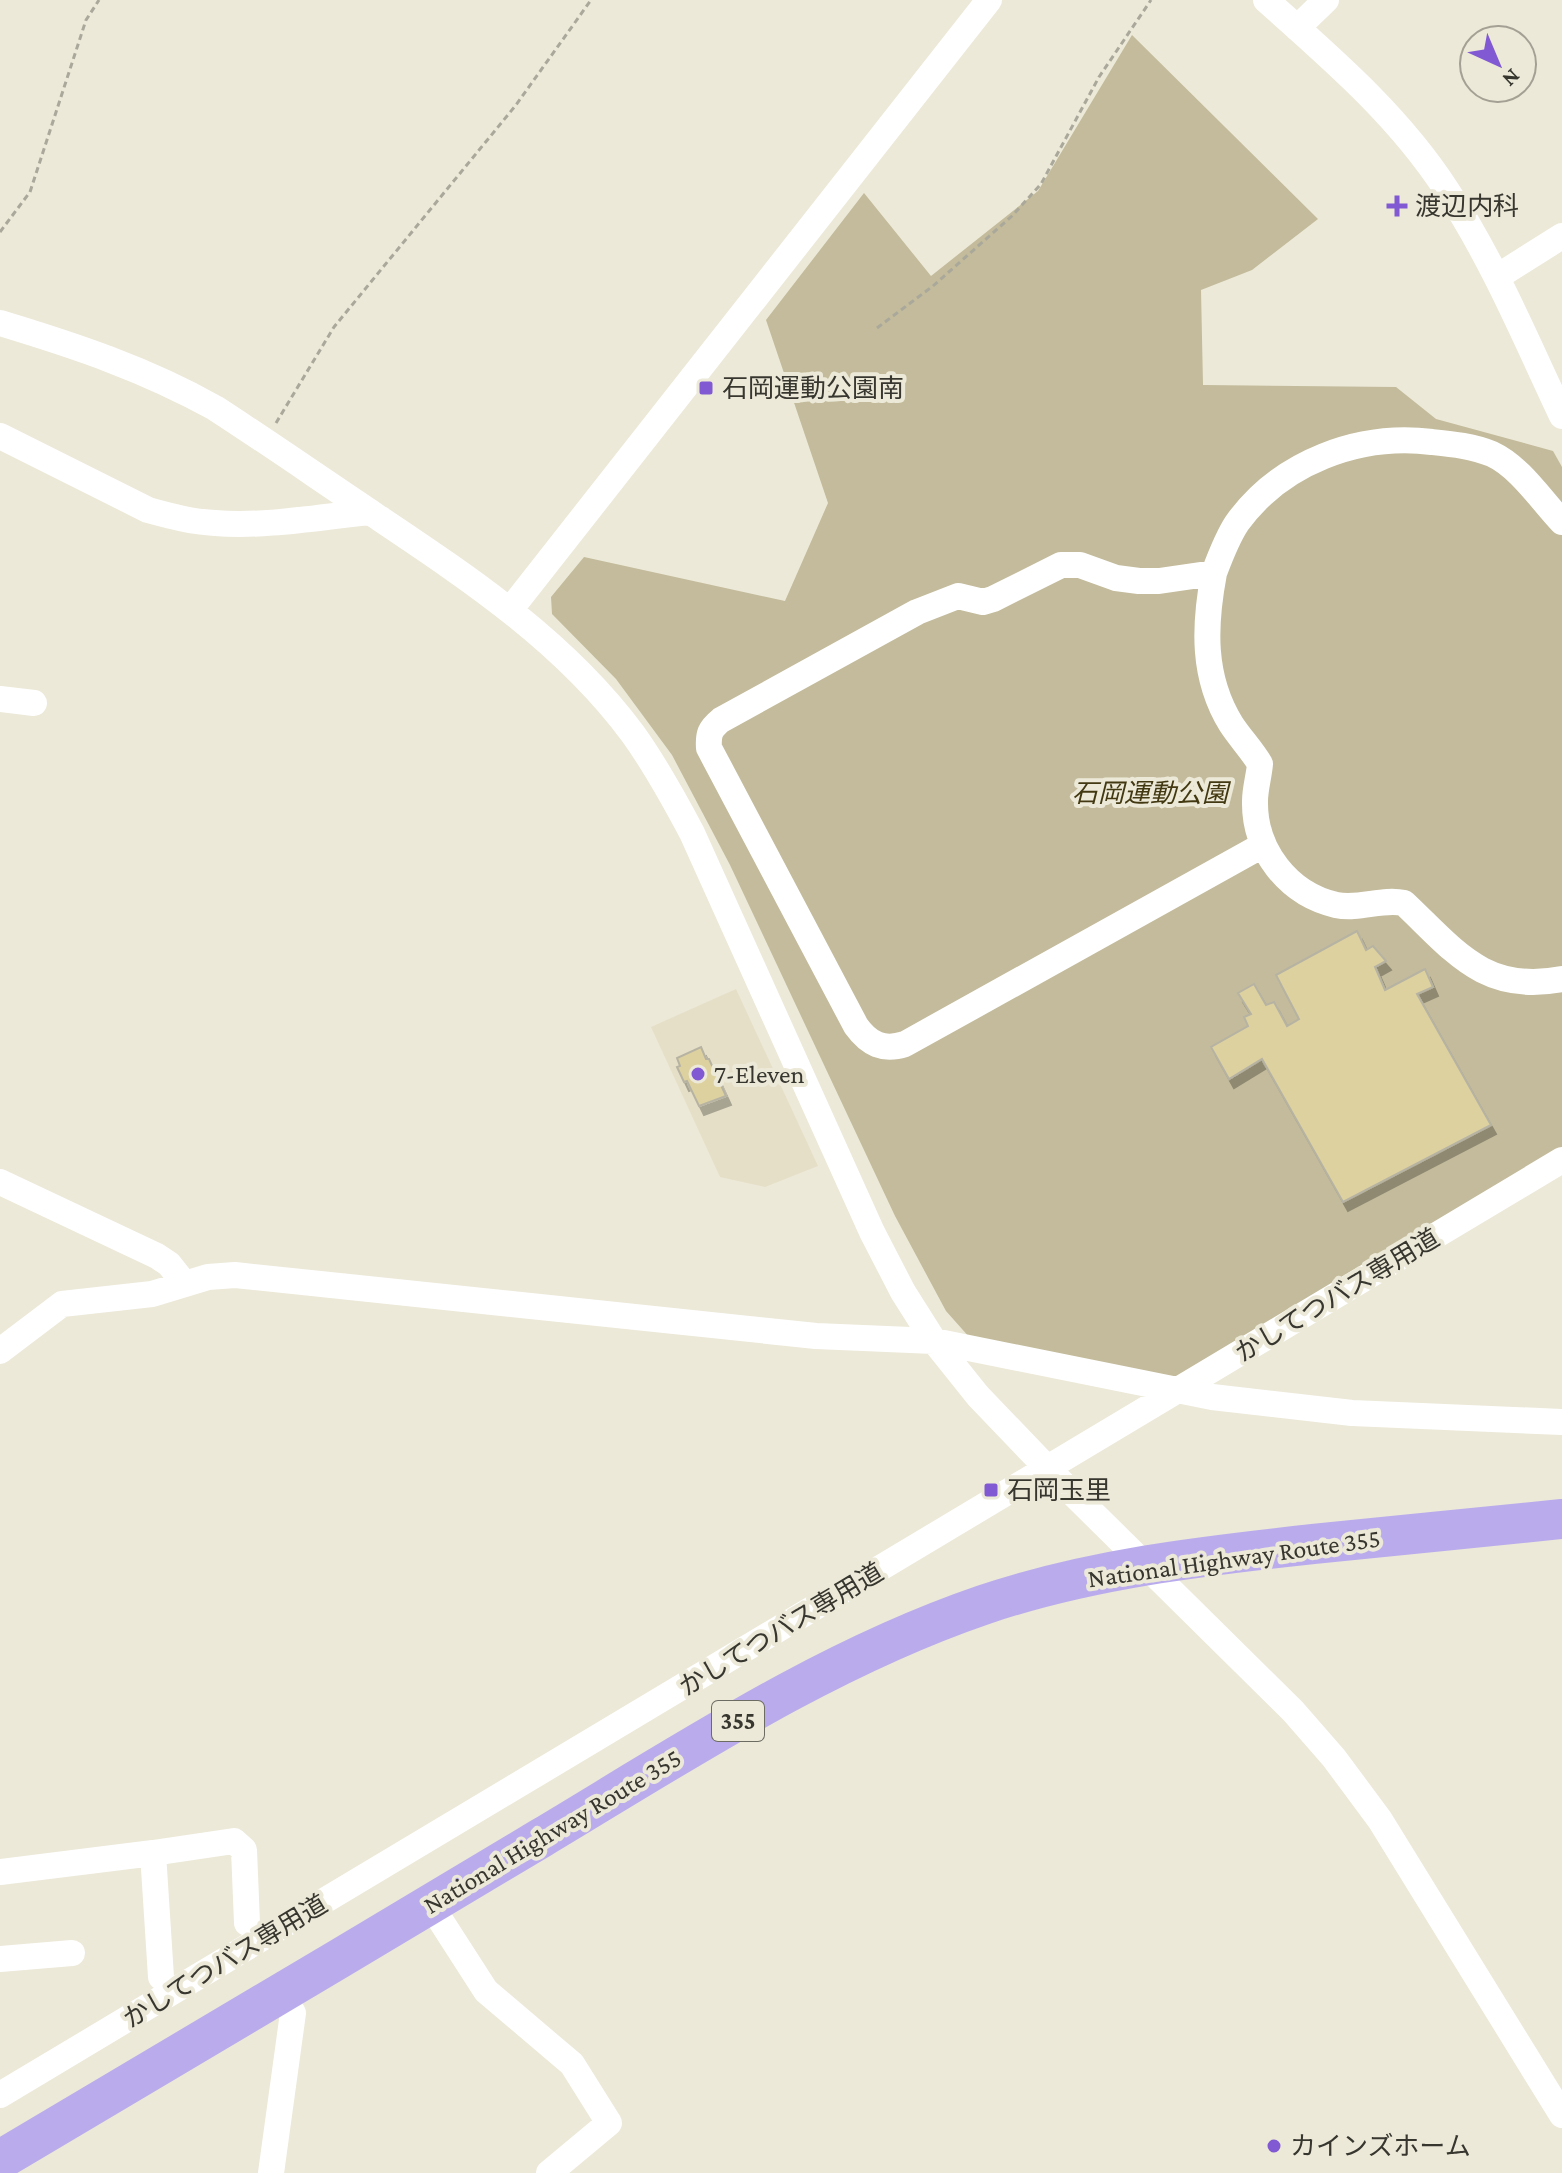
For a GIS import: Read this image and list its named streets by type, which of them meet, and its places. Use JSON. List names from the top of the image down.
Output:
{
  "streets": {
    "highway": ["National Highway Route 355", "355"],
    "street": ["かしてつバス専用道"]
  },
  "parks": ["石岡運動公園"],
  "places": {
    "health": ["渡辺内科"],
    "transit": ["石岡運動公園南", "石岡玉里"],
    "other": ["7-Eleven", "カインズホーム"]
  },
  "north": "bottom right"
}
